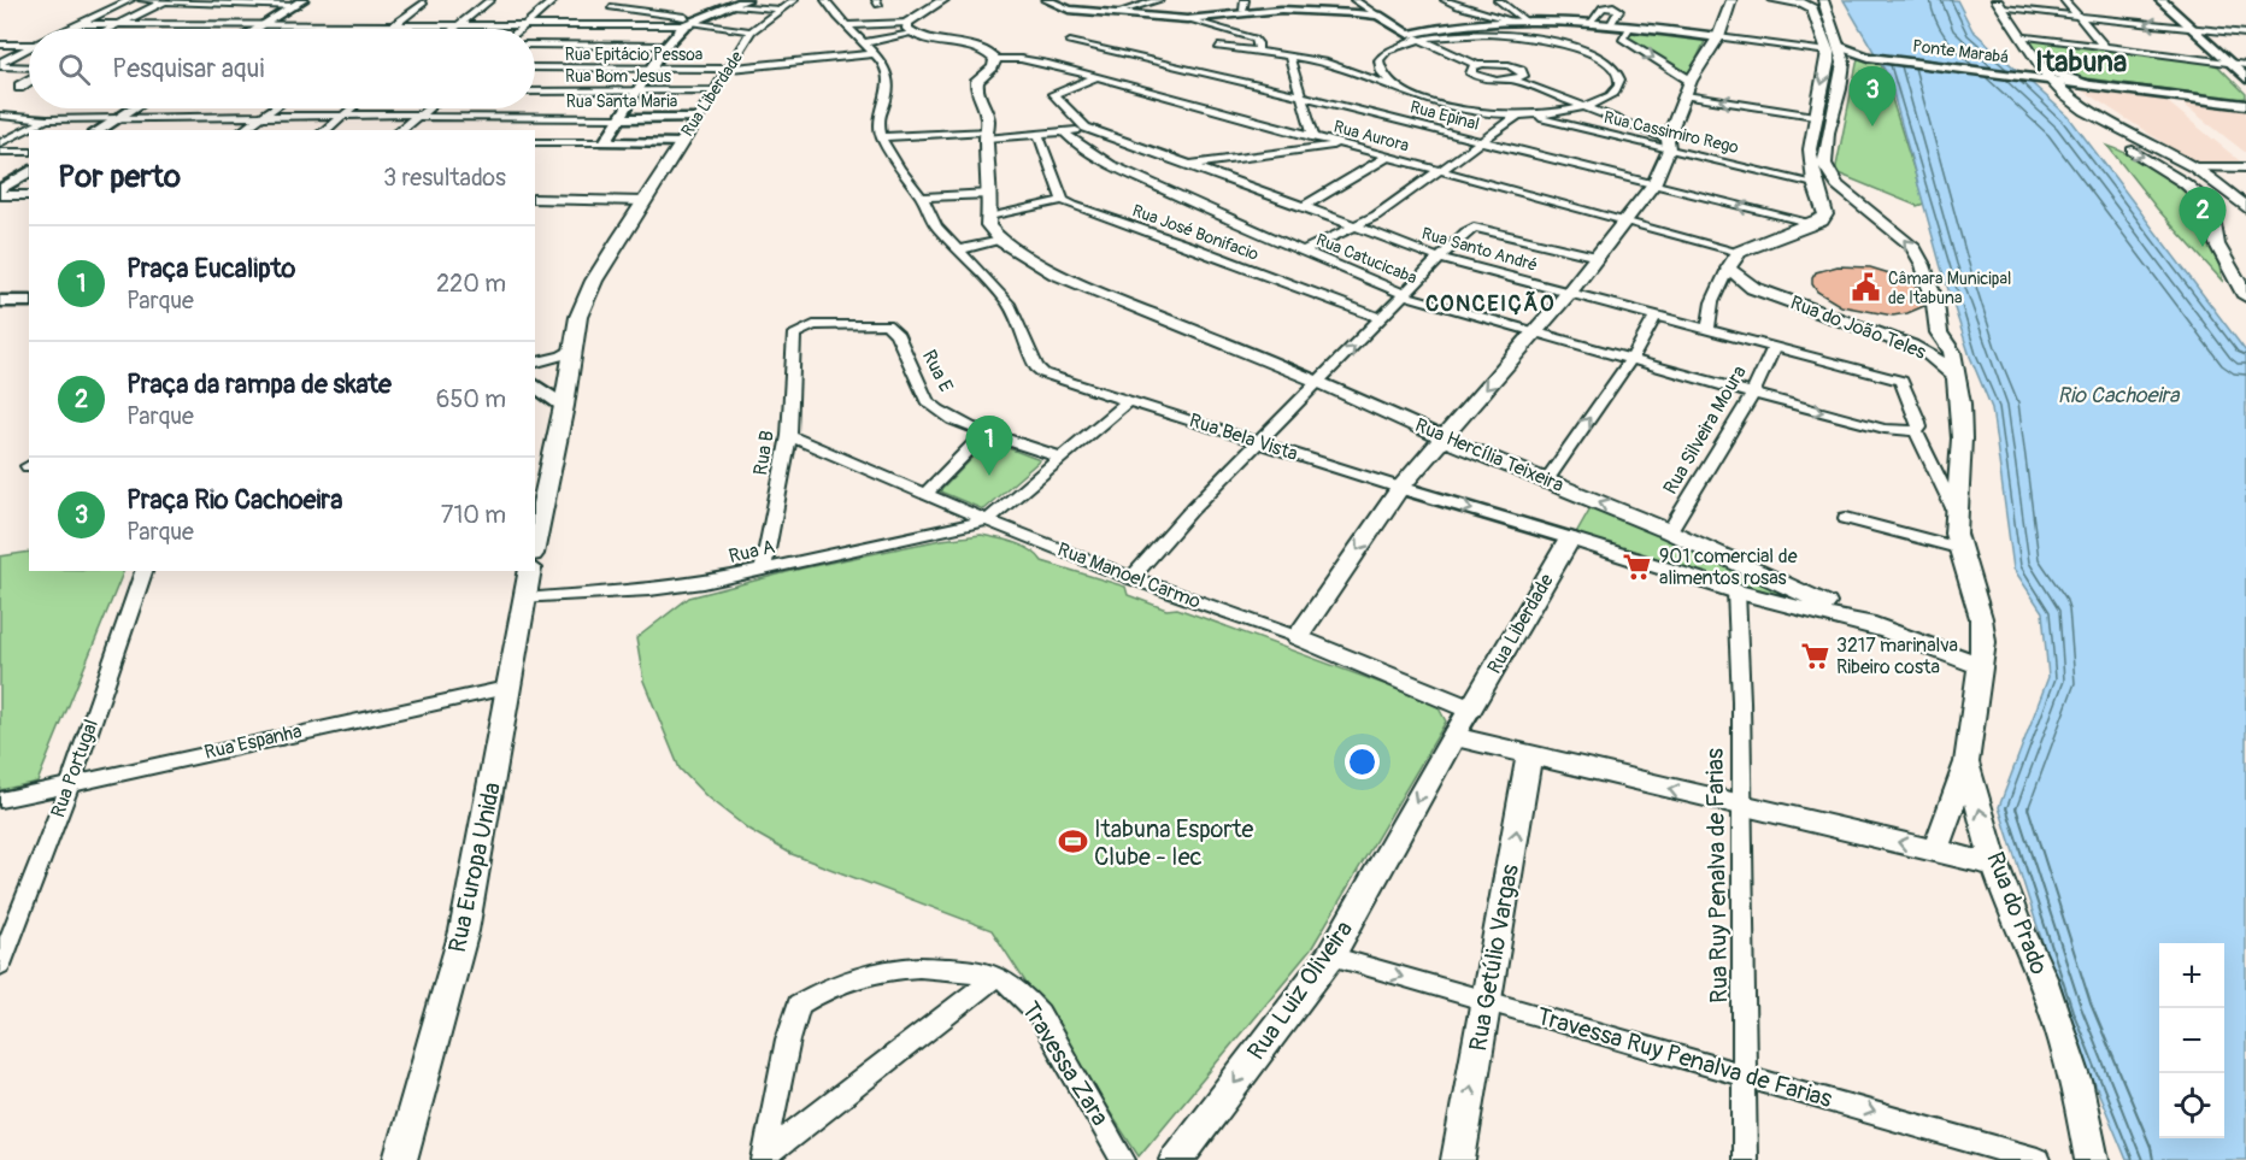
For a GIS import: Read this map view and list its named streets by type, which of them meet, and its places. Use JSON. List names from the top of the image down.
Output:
{
  "streets": {
    "main road": [
      "Rua Liberdade",
      "Rua do João Teles",
      "Rua Bela Vista",
      "Rua Hercília Teixeira",
      "Rua Manoel Carmo",
      "Rua Europa Unida",
      "Rua do Prado",
      "Rua Getúlio Vargas",
      "Rua Luiz Oliveira"
    ],
    "street": [
      "Ponte Marabá",
      "Rua Epitácio Pessoa",
      "Rua Bom Jesus",
      "Rua Santa Maria",
      "Rua Epinal",
      "Rua Cassimiro Rego",
      "Rua Aurora",
      "Rua José Bonifacio",
      "Rua Santo André",
      "Rua Catucicaba",
      "Rua E",
      "Rua Silveira Moura",
      "Rua B",
      "Rua A",
      "Rua Espanha",
      "Rua Portugal",
      "Rua Ruy Penalva de Farias",
      "Travessa Ruy Penalva de Farias",
      "Travessa Zara"
    ]
  },
  "crossings": [
    ["Rua Epitácio Pessoa", "Rua Liberdade"],
    ["Rua Bom Jesus", "Rua Liberdade"],
    ["Rua Liberdade", "Rua Santa Maria"],
    ["Rua Liberdade", "Rua Bela Vista"],
    ["Rua Liberdade", "Rua Manoel Carmo"],
    ["Rua Aurora", "Rua Santo André"],
    ["Rua Santo André", "Rua Catucicaba"],
    ["Rua Santo André", "Rua Silveira Moura"],
    ["Rua Catucicaba", "Rua Silveira Moura"],
    ["Rua E", "Rua B"],
    ["Rua Silveira Moura", "Rua Hercília Teixeira"],
    ["Rua Bela Vista", "Rua Hercília Teixeira"],
    ["Rua Bela Vista", "Rua Ruy Penalva de Farias"],
    ["Rua B", "Rua A"],
    ["Rua B", "Rua Manoel Carmo"],
    ["Rua Hercília Teixeira", "Rua do Prado"],
    ["Rua A", "Rua Manoel Carmo"],
    ["Rua A", "Rua Europa Unida"],
    ["Rua Espanha", "Rua Portugal"],
    ["Rua Espanha", "Rua Europa Unida"],
    ["Rua Ruy Penalva de Farias", "Travessa Ruy Penalva de Farias"],
    ["Rua Getúlio Vargas", "Travessa Ruy Penalva de Farias"],
    ["Rua Luiz Oliveira", "Travessa Ruy Penalva de Farias"]
  ],
  "one_way": ["Rua Getúlio Vargas", "Rua Luiz Oliveira", "Travessa Ruy Penalva de Farias"],
  "districts": ["Itabuna", "CONCEIÇÃO"],
  "water": ["Rio Cachoeira"],
  "places": {
    "public building": ["Câmara Municipal de Itabuna"],
    "supermarket": ["901 comercial de alimentos rosas", "3217 marinalva Ribeiro costa"],
    "sports": ["Itabuna Esporte Clube - Iec"]
  },
  "page": {
    "search": "Pesquisar aqui",
    "pins": ["3", "2", "1"],
    "heading": ["Por perto", "3 resultados"],
    "list": [
      {
        "mark": "1",
        "name": "Praça Eucalipto",
        "note": "Parque",
        "value": "220 m"
      },
      {
        "mark": "2",
        "name": "Praça da rampa de skate",
        "note": "Parque",
        "value": "650 m"
      },
      {
        "mark": "3",
        "name": "Praça Rio Cachoeira",
        "note": "Parque",
        "value": "710 m"
      }
    ],
    "map_buttons": ["+", "−"]
  }
}
